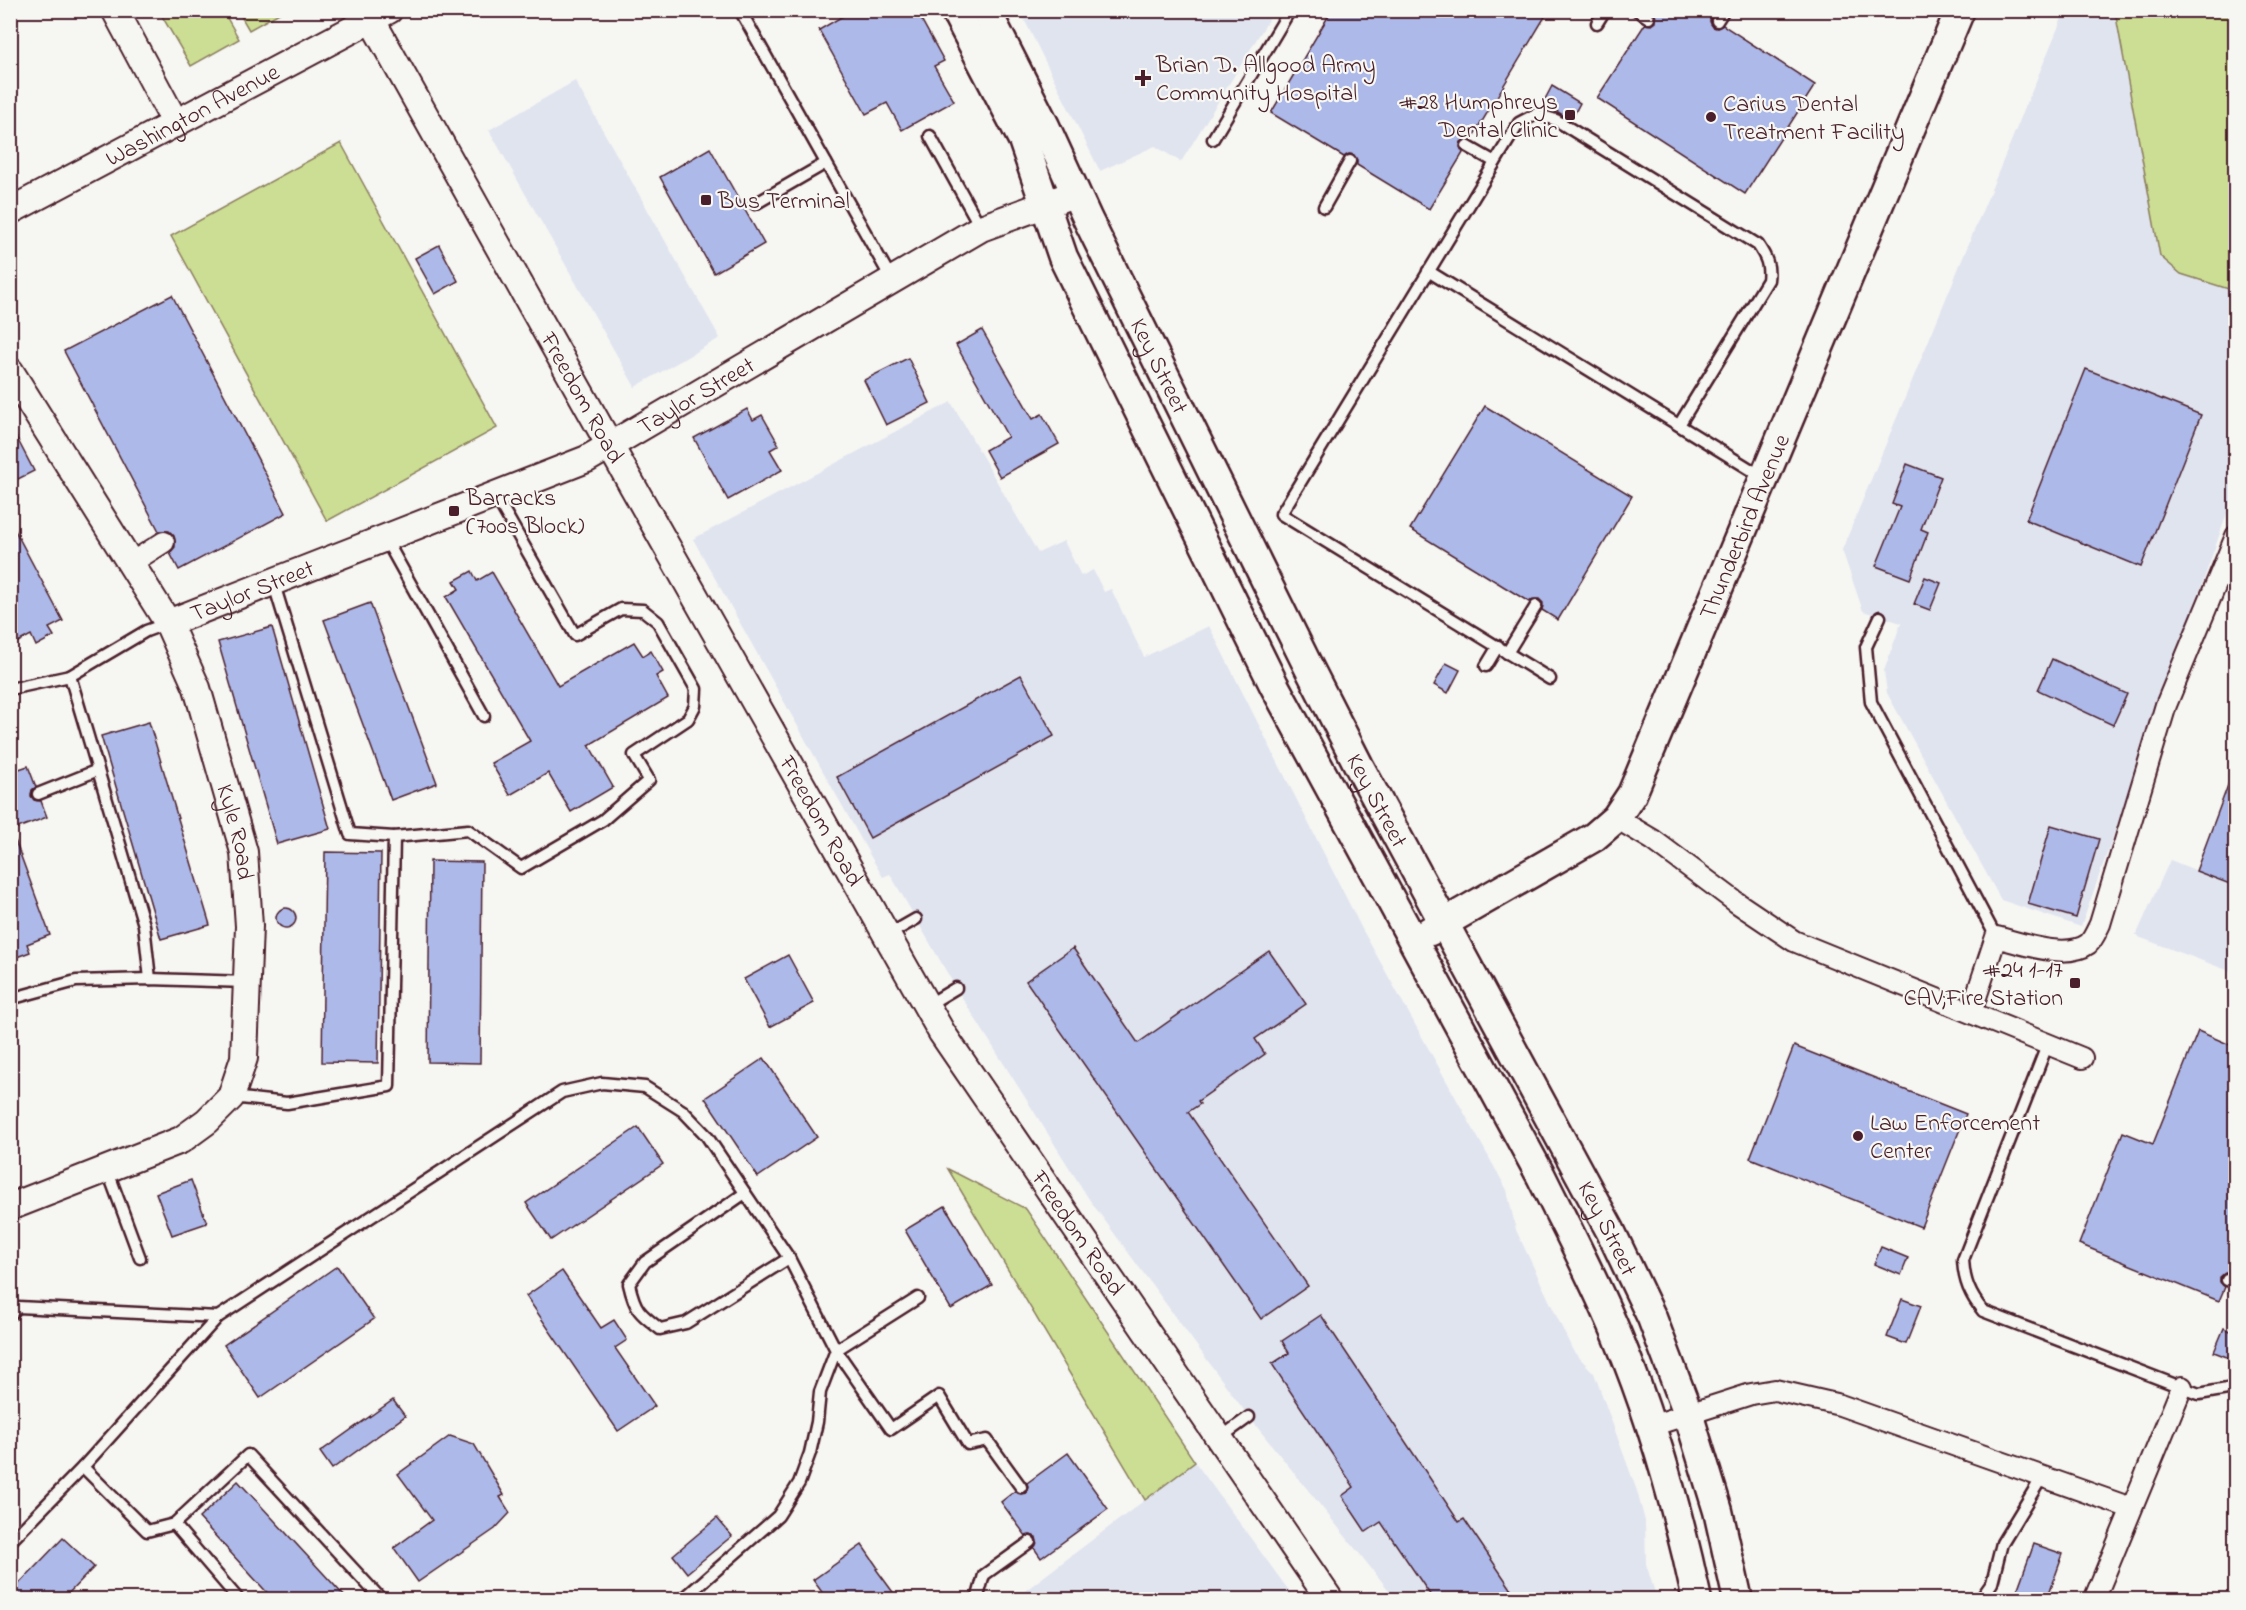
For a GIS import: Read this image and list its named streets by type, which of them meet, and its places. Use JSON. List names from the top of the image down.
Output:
{
  "streets": {
    "main road": ["Key Street", "Thunderbird Avenue"],
    "street": [
      "Washington Avenue",
      "Taylor Street",
      "Freedom Road",
      "Kyle Road"
    ]
  },
  "crossings": [
    ["Washington Avenue", "Freedom Road"],
    ["Key Street", "Taylor Street"],
    ["Key Street", "Thunderbird Avenue"],
    ["Taylor Street", "Freedom Road"],
    ["Taylor Street", "Kyle Road"]
  ],
  "places": {
    "health": ["Brian D. Allgood Army Community Hospital"],
    "transit": [
      "#28 Humphreys Dental Clinic",
      "Bus Terminal",
      "Barracks (700s Block)",
      "#24 1-17 CAV;Fire Station"
    ],
    "other": ["Carius Dental Treatment Facility", "Law Enforcement Center"]
  }
}
